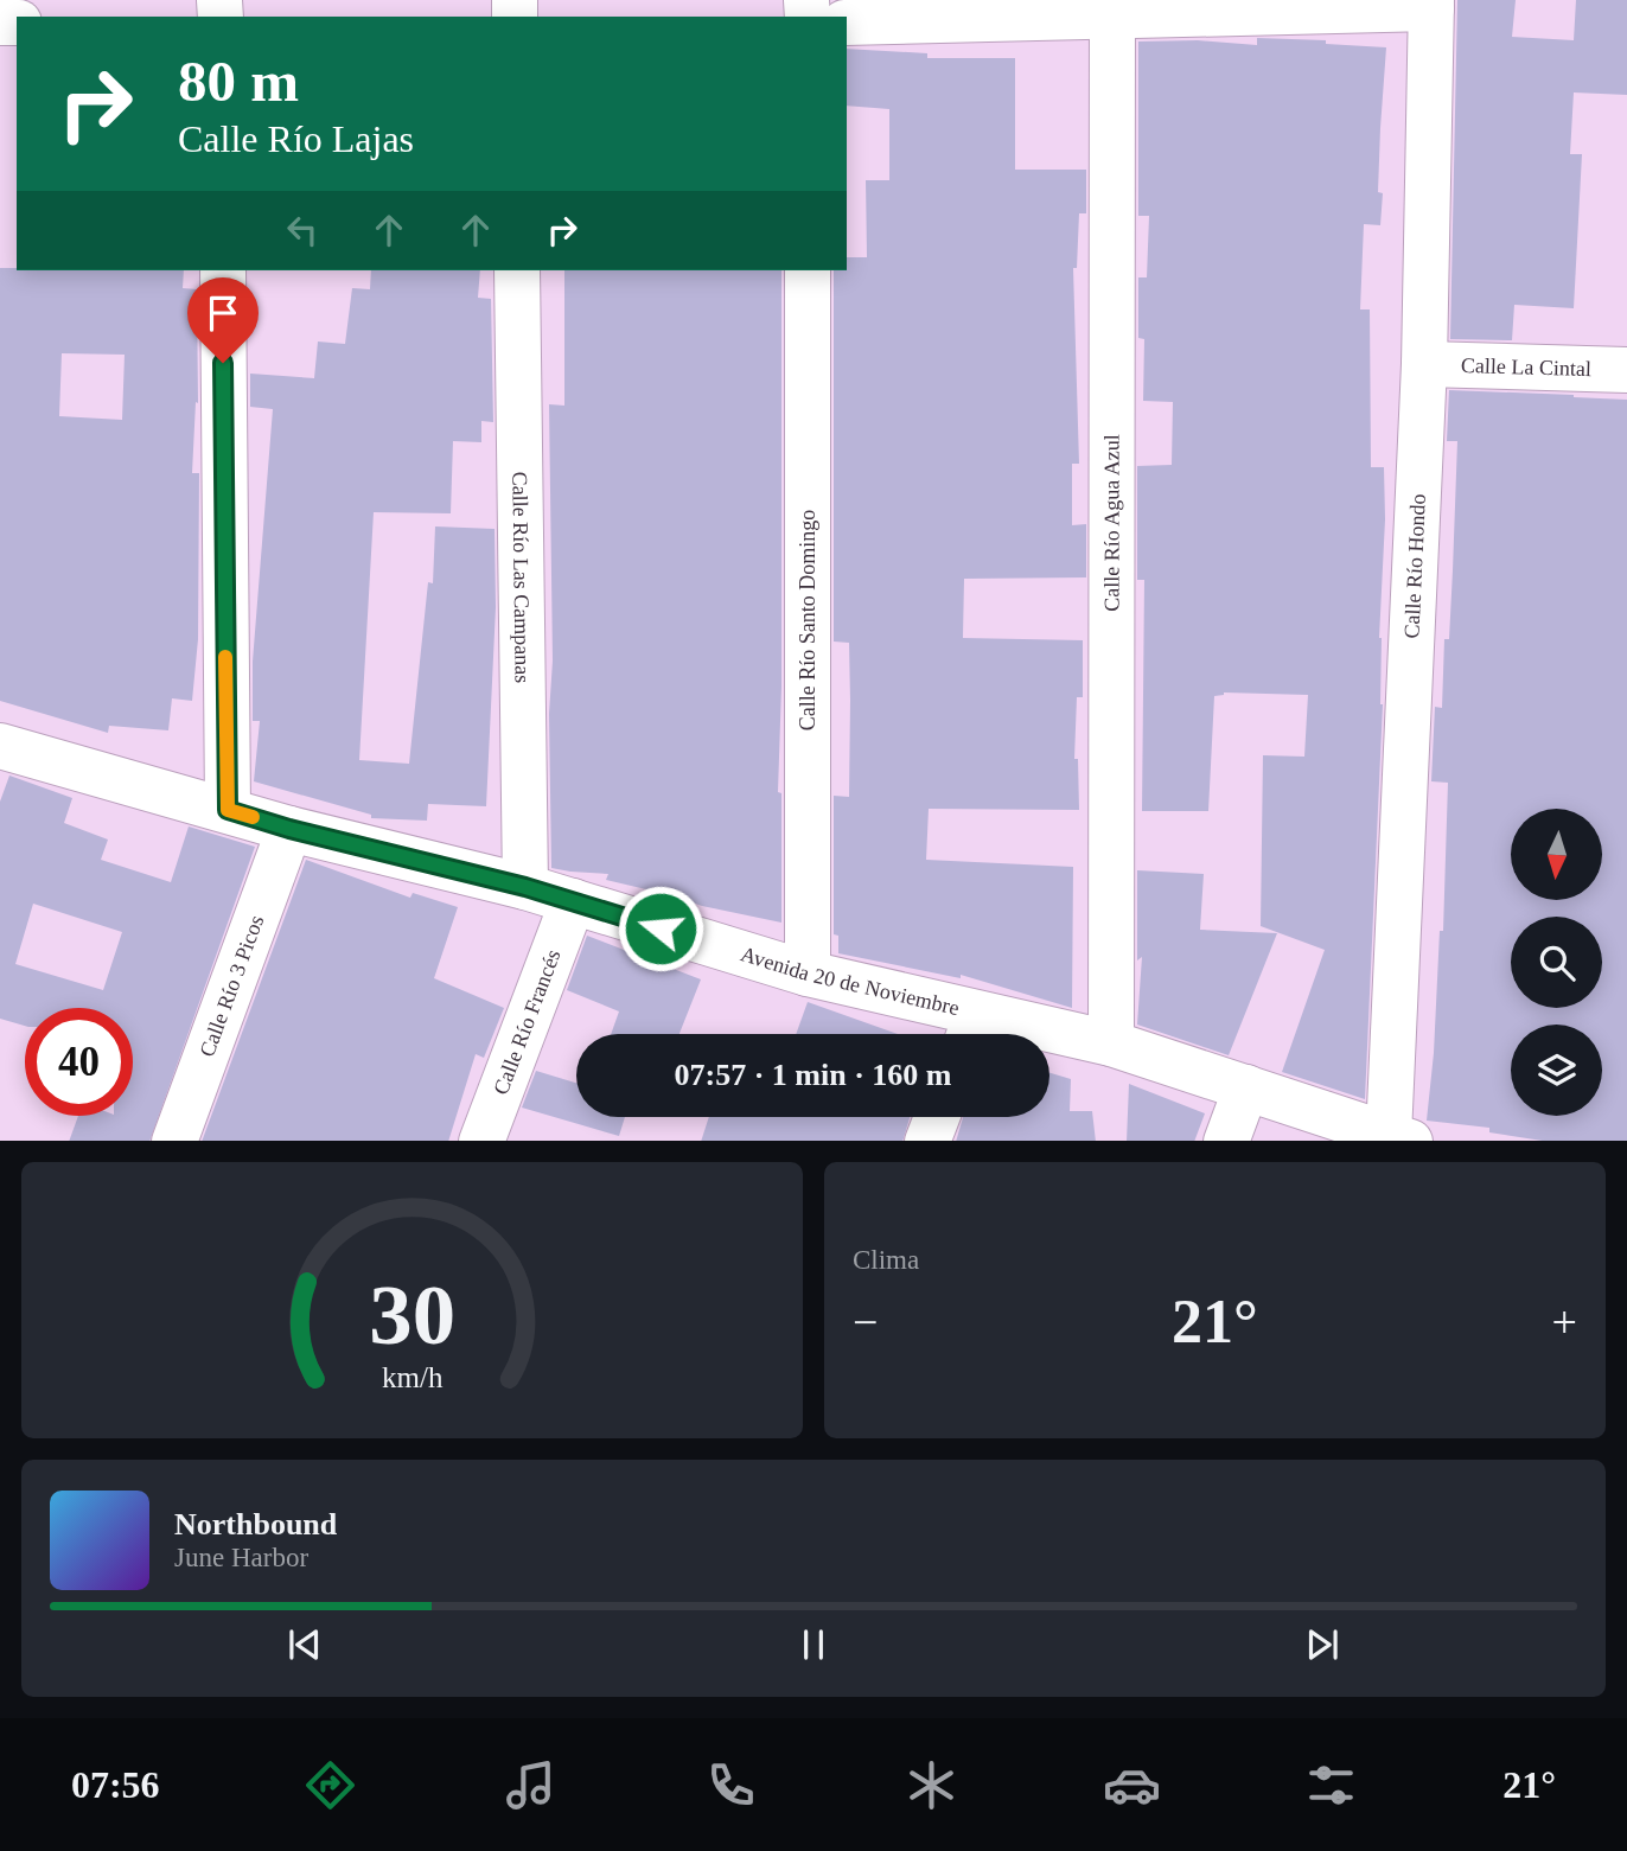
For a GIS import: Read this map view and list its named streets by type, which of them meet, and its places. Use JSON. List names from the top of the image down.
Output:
{
  "streets": {
    "street": [
      "Calle La Cintal",
      "Calle Río Agua Azul",
      "Calle Río Hondo",
      "Calle Río Las Campanas",
      "Calle Río Santo Domingo",
      "Avenida 20 de Noviembre",
      "Calle Río 3 Picos",
      "Calle Río Francés"
    ]
  },
  "crossings": [
    ["Calle La Cintal", "Calle Río Hondo"],
    ["Calle Río Agua Azul", "Avenida 20 de Noviembre"],
    ["Calle Río Hondo", "Avenida 20 de Noviembre"],
    ["Calle Río Las Campanas", "Avenida 20 de Noviembre"],
    ["Calle Río Santo Domingo", "Avenida 20 de Noviembre"],
    ["Avenida 20 de Noviembre", "Calle Río 3 Picos"],
    ["Avenida 20 de Noviembre", "Calle Río Francés"]
  ],
  "north": "bottom",
  "page": {
    "turn": ["80 m", "Calle Río Lajas"],
    "limit": "40",
    "trip": "07:57 · 1 min · 160 m",
    "tile": "Clima",
    "heat": ["−", "21°", "+"],
    "song": ["Northbound", "June Harbor"],
    "tabs": ["07:56", "21°"],
    "gauge": ["30", "km/h"]
  }
}
